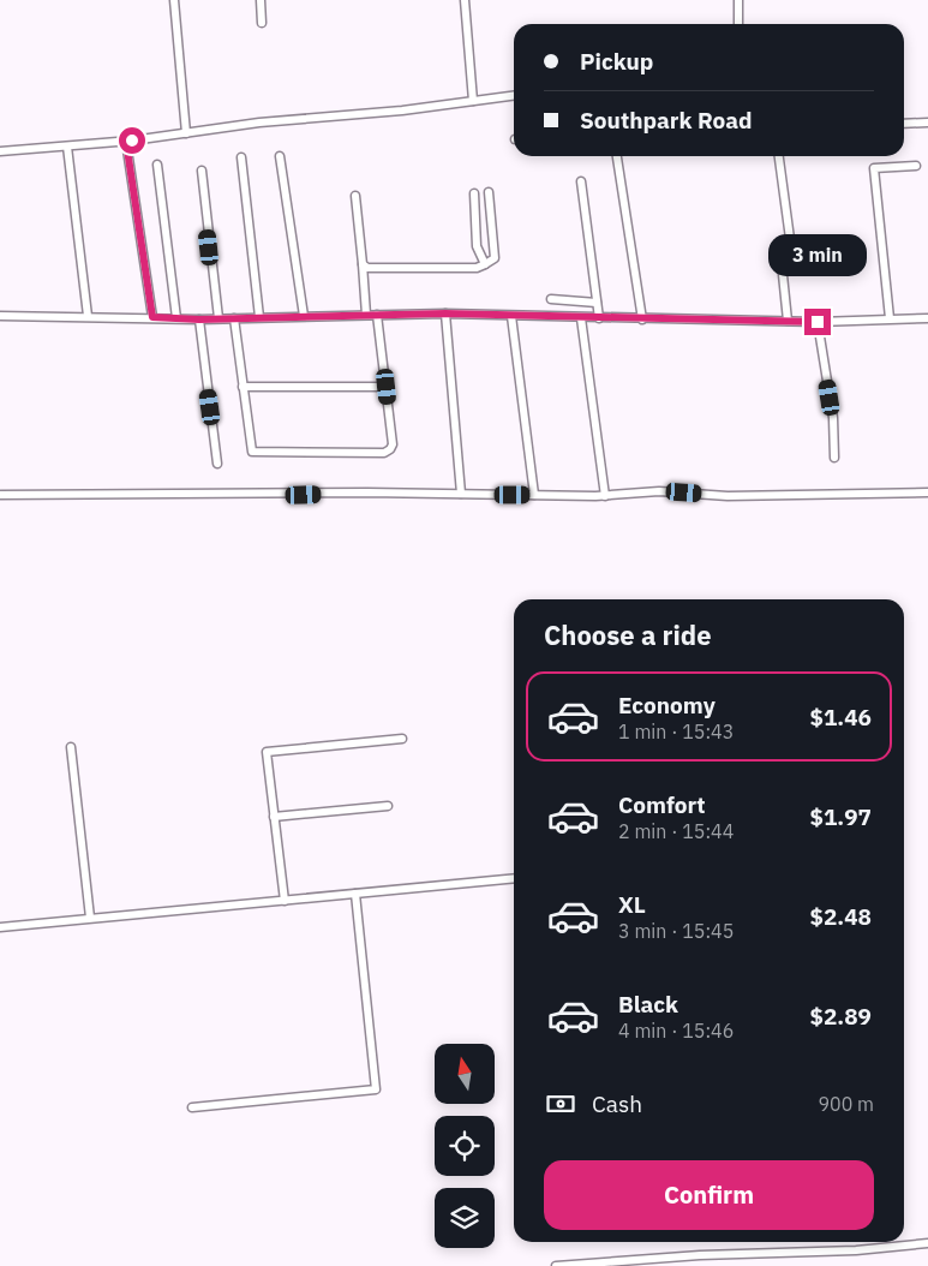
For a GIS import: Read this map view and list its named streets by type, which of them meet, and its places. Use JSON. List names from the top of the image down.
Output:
{
  "north": "top",
  "page": {
    "banner": ["Pickup", "Southpark Road"],
    "bubble": "3 min",
    "heading": "Choose a ride",
    "list": [
      {
        "name": "Economy",
        "note": "1 min · 15:43",
        "value": "$1.46"
      },
      {
        "name": "Comfort",
        "note": "2 min · 15:44",
        "value": "$1.97"
      },
      {
        "name": "XL",
        "note": "3 min · 15:45",
        "value": "$2.48"
      },
      {
        "name": "Black",
        "note": "4 min · 15:46",
        "value": "$2.89"
      }
    ],
    "pay": ["Cash", "900 m"],
    "buttons": "Confirm"
  }
}
